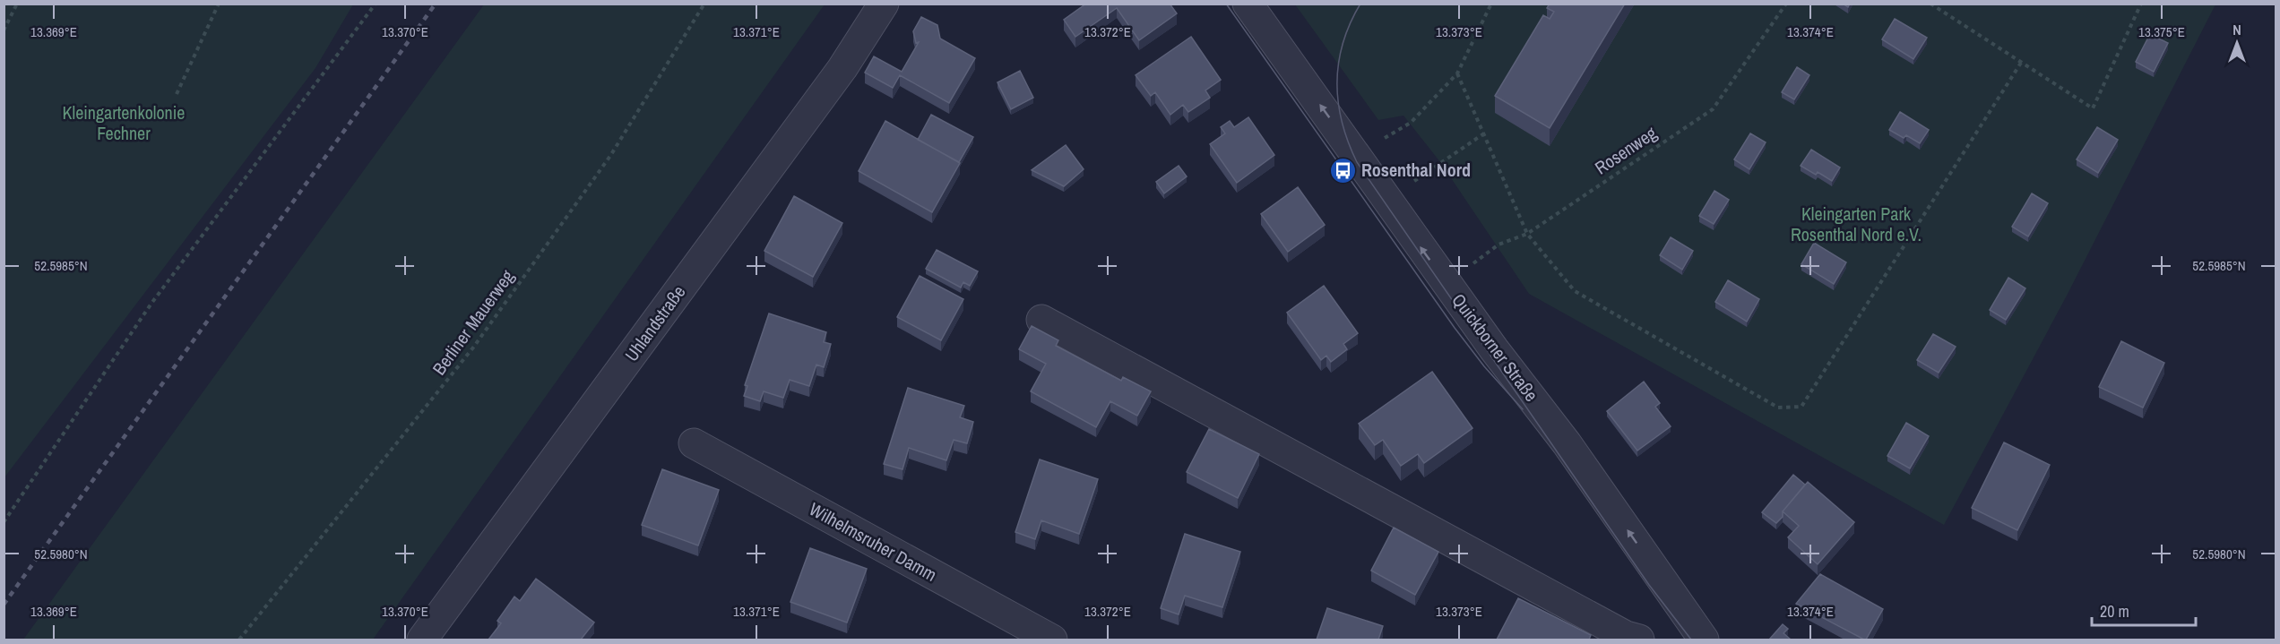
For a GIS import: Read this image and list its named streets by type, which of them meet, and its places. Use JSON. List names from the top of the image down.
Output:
{
  "streets": {
    "street": ["Uhlandstraße", "Quickborner Straße", "Wilhelmsruher Damm"],
    "path": ["Rosenweg", "Berliner Mauerweg"]
  },
  "crossings": [
    ["Rosenweg", "Quickborner Straße"]
  ],
  "one_way": ["Quickborner Straße"],
  "parks": ["Kleingartenkolonie Fechner", "Kleingarten Park Rosenthal Nord e.V."],
  "places": {
    "bus stop": ["Rosenthal Nord"]
  },
  "scale_bar": "20 m",
  "north": "top",
  "coordinates": [
    "13.369°E",
    "13.370°E",
    "13.371°E",
    "13.372°E",
    "13.373°E",
    "13.374°E",
    "13.375°E",
    "52.5985°N",
    "52.5980°N"
  ]
}
